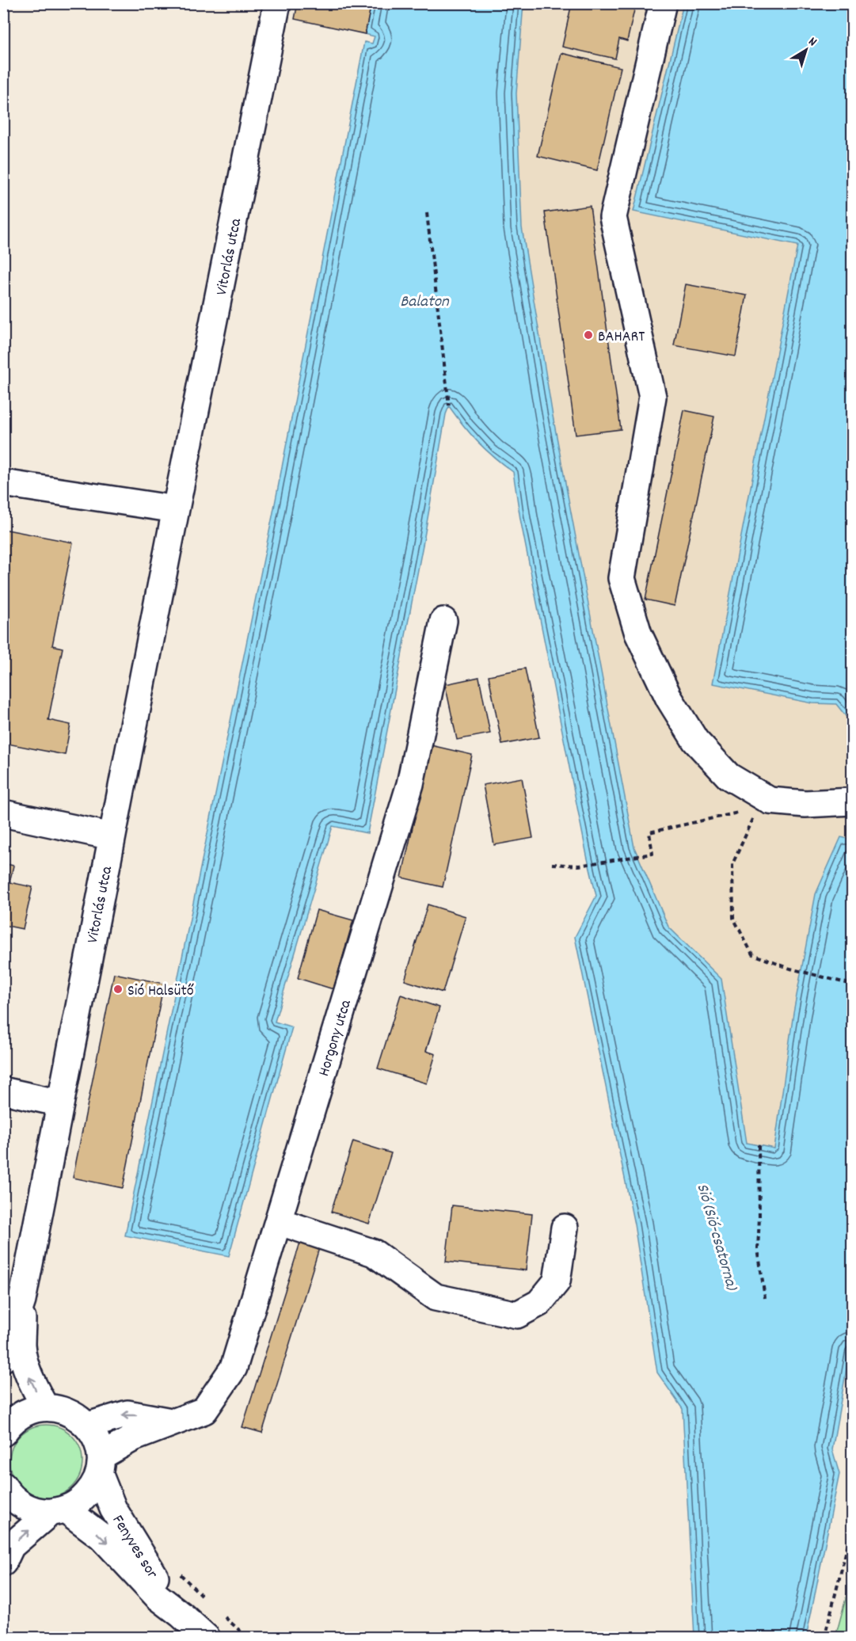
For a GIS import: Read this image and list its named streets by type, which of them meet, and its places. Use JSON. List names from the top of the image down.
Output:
{
  "streets": {
    "street": ["Vitorlás utca", "Horgony utca", "Fenyves sor"]
  },
  "crossings": [
    ["Horgony utca", "Fenyves sor"]
  ],
  "water": ["Balaton", "Sió (Sió-csatorna)"],
  "places": ["BAHART", "Sió Halsütő"],
  "north": "top right"
}
